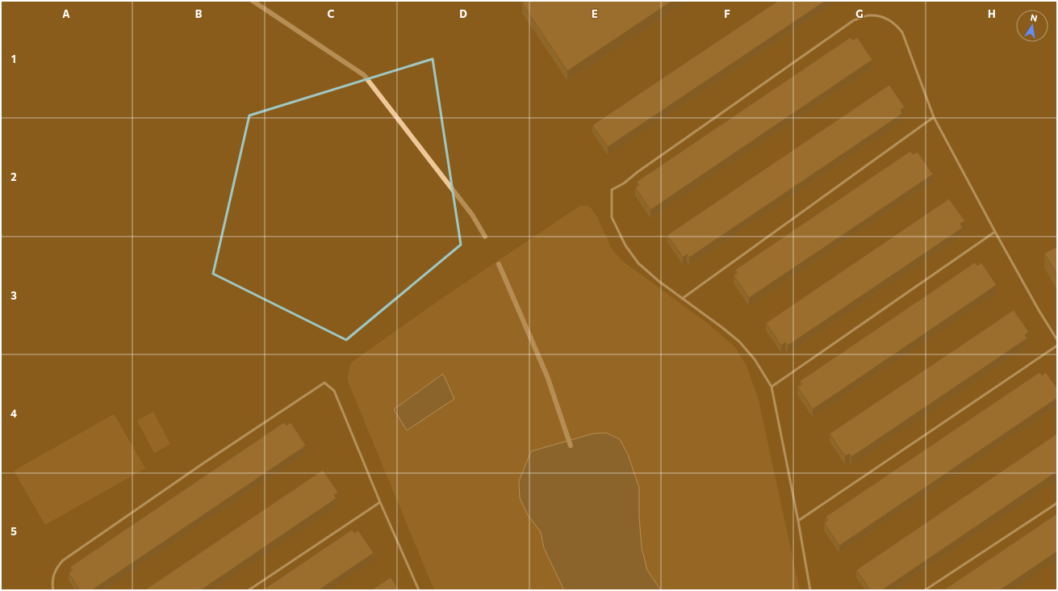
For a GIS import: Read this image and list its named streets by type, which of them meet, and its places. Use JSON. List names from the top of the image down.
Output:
{
  "north": "top",
  "grid": {
    "columns": [
      "A",
      "B",
      "C",
      "D",
      "E",
      "F",
      "G",
      "H"
    ],
    "rows": [
      "1",
      "2",
      "3",
      "4",
      "5"
    ]
  }
}
